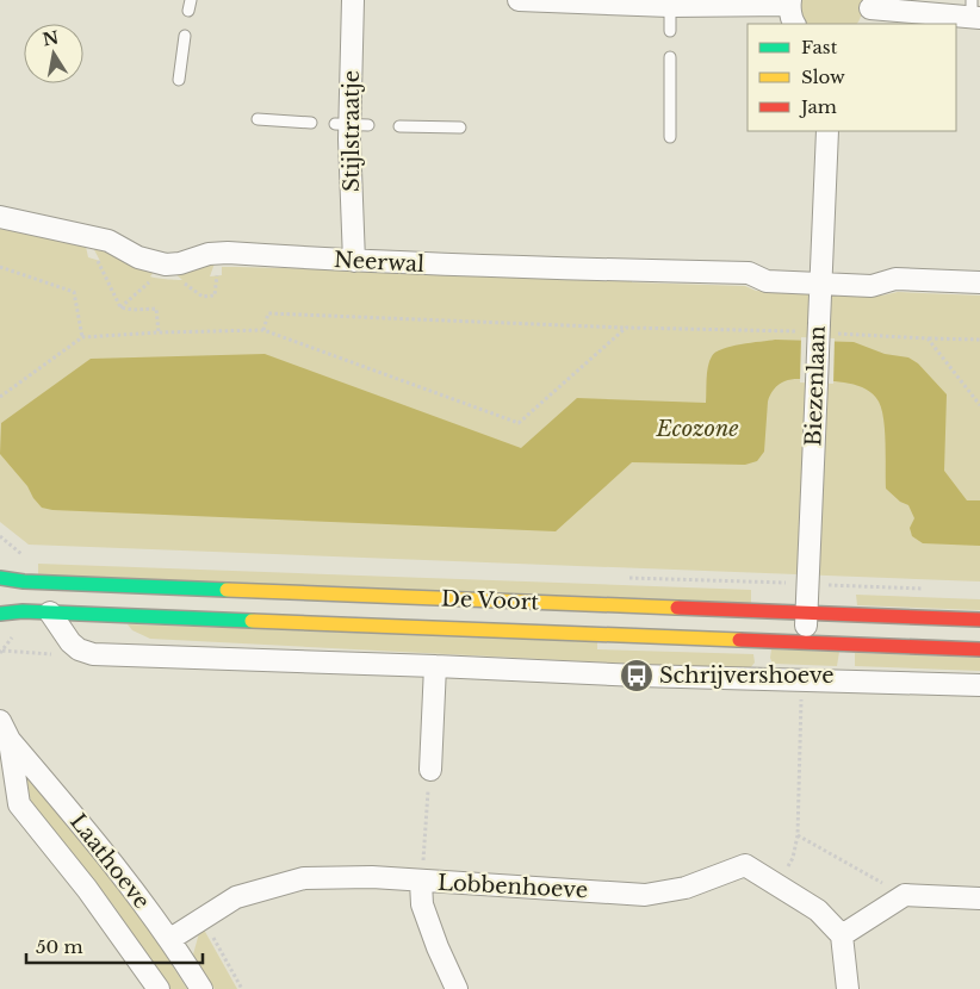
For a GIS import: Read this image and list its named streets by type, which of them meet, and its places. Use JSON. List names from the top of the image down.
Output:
{
  "streets": {
    "street": [
      "Stijlstraatje",
      "Neerwal",
      "Biezenlaan",
      "De Voort",
      "Laathoeve",
      "Lobbenhoeve"
    ]
  },
  "crossings": [
    ["Stijlstraatje", "Neerwal"],
    ["Neerwal", "Biezenlaan"],
    ["Biezenlaan", "De Voort"],
    ["Laathoeve", "Lobbenhoeve"]
  ],
  "parks": ["Ecozone"],
  "places": {
    "bus stop": ["Schrijvershoeve"]
  },
  "legend": ["Fast", "Slow", "Jam"],
  "scale_bar": "50 m",
  "north": "top"
}
